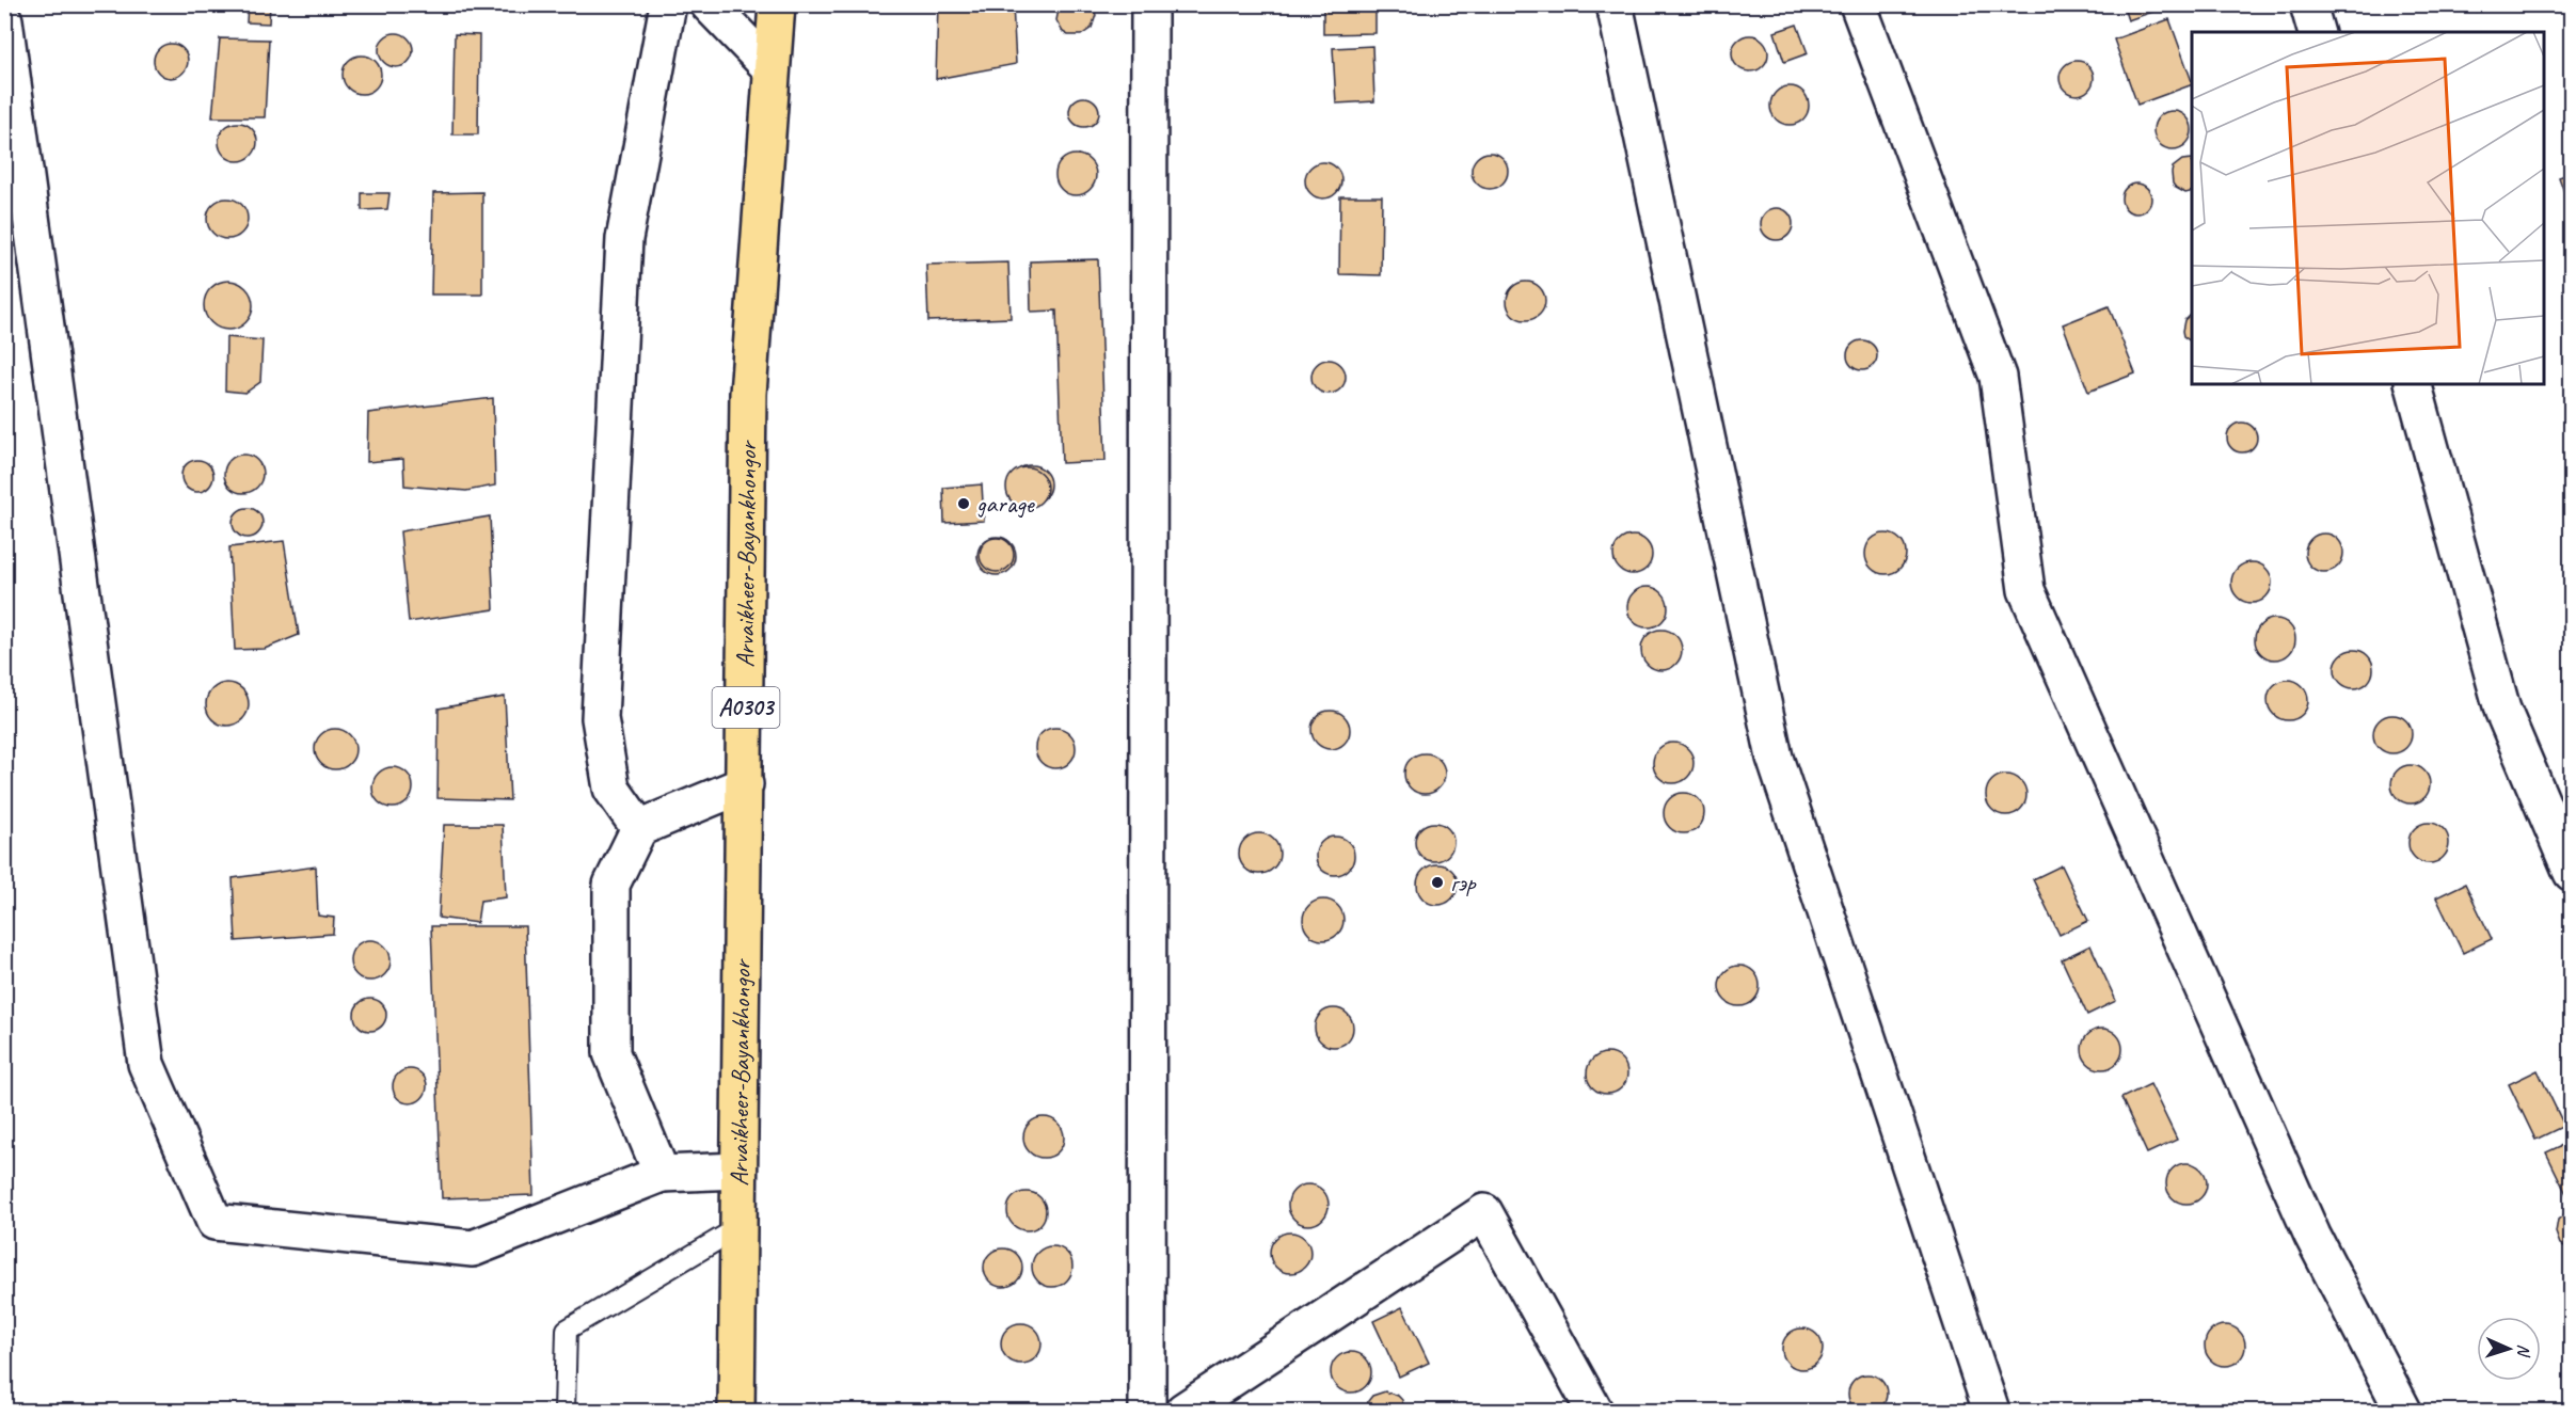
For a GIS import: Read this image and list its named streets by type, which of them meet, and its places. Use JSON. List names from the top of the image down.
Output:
{
  "streets": {
    "highway": ["Arvaikheer-Bayankhongor", "A0303"]
  },
  "places": ["garage", "гэр"],
  "north": "right"
}
